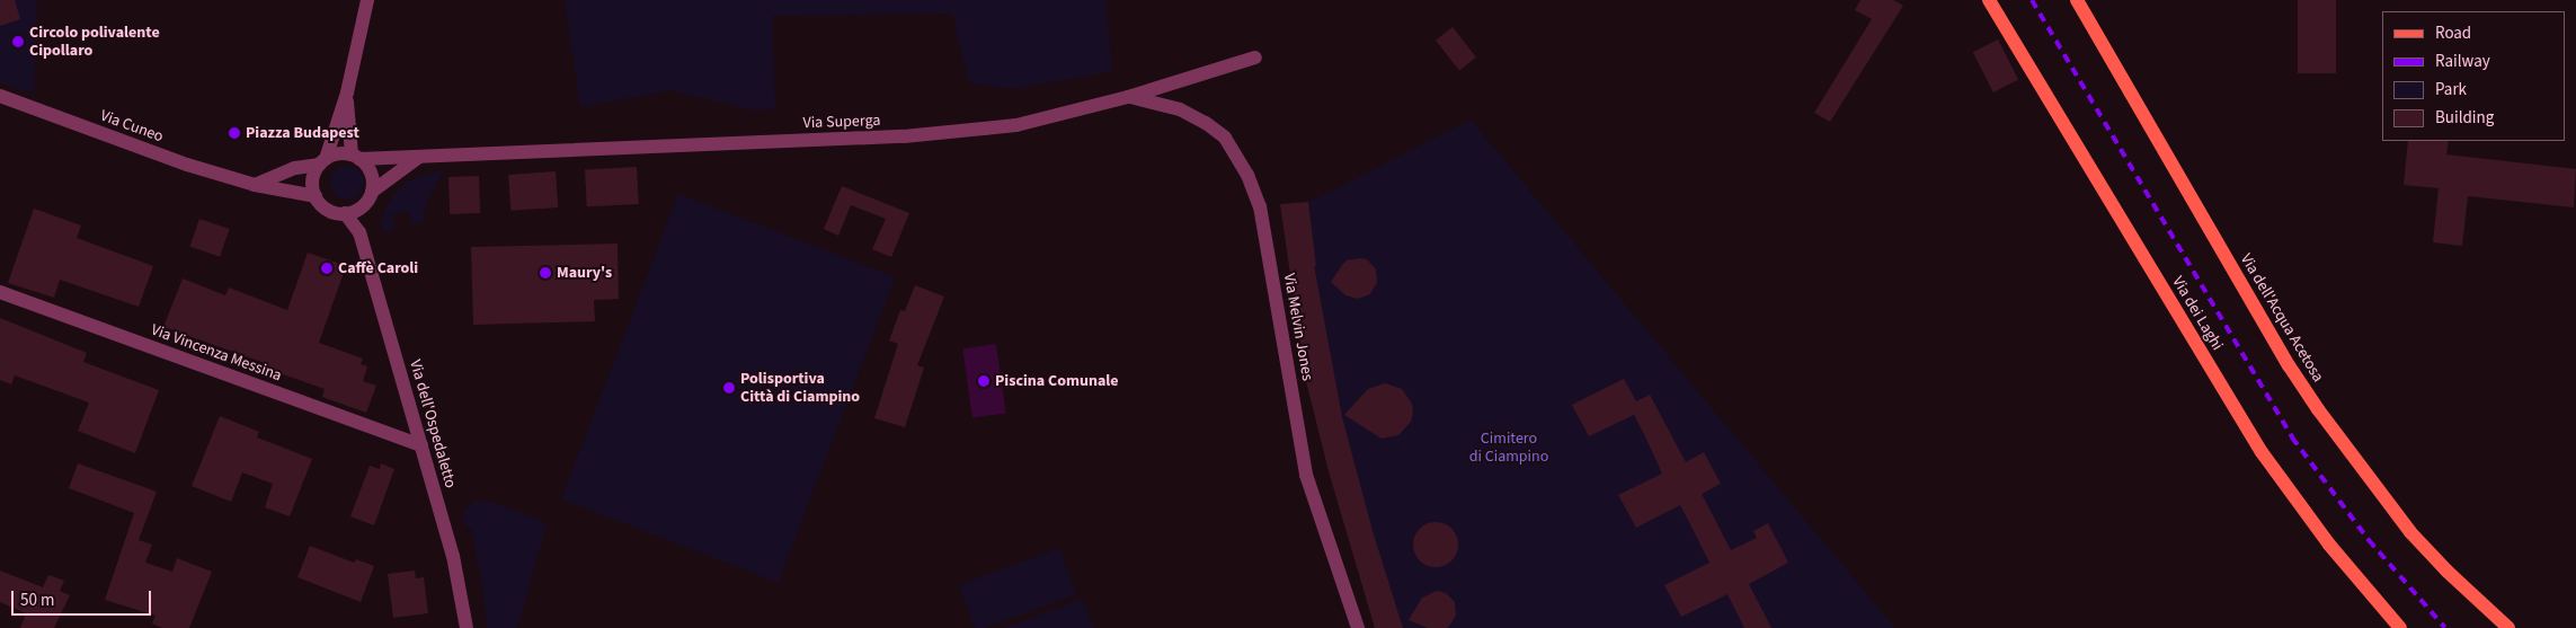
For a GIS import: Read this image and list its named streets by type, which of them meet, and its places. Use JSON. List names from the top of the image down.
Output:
{
  "streets": {
    "main road": ["Via dei Laghi", "Via dell'Acqua Acetosa"],
    "street": [
      "Via Superga",
      "Via Cuneo",
      "Via Melvin Jones",
      "Via Vincenza Messina",
      "Via dell'Ospedaletto"
    ]
  },
  "crossings": [
    ["Via Superga", "Via Cuneo"],
    ["Via Superga", "Via Melvin Jones"],
    ["Via Superga", "Via dell'Ospedaletto"],
    ["Via Cuneo", "Via dell'Ospedaletto"],
    ["Via Vincenza Messina", "Via dell'Ospedaletto"]
  ],
  "parks": ["Cimitero di Ciampino"],
  "places": [
    "Circolo polivalente Cipollaro",
    "Piazza Budapest",
    "Caffè Caroli",
    "Maury's",
    "Piscina Comunale",
    "Polisportiva Città di Ciampino"
  ],
  "legend": [
    "Road",
    "Railway",
    "Park",
    "Building"
  ],
  "scale_bar": "50 m"
}
